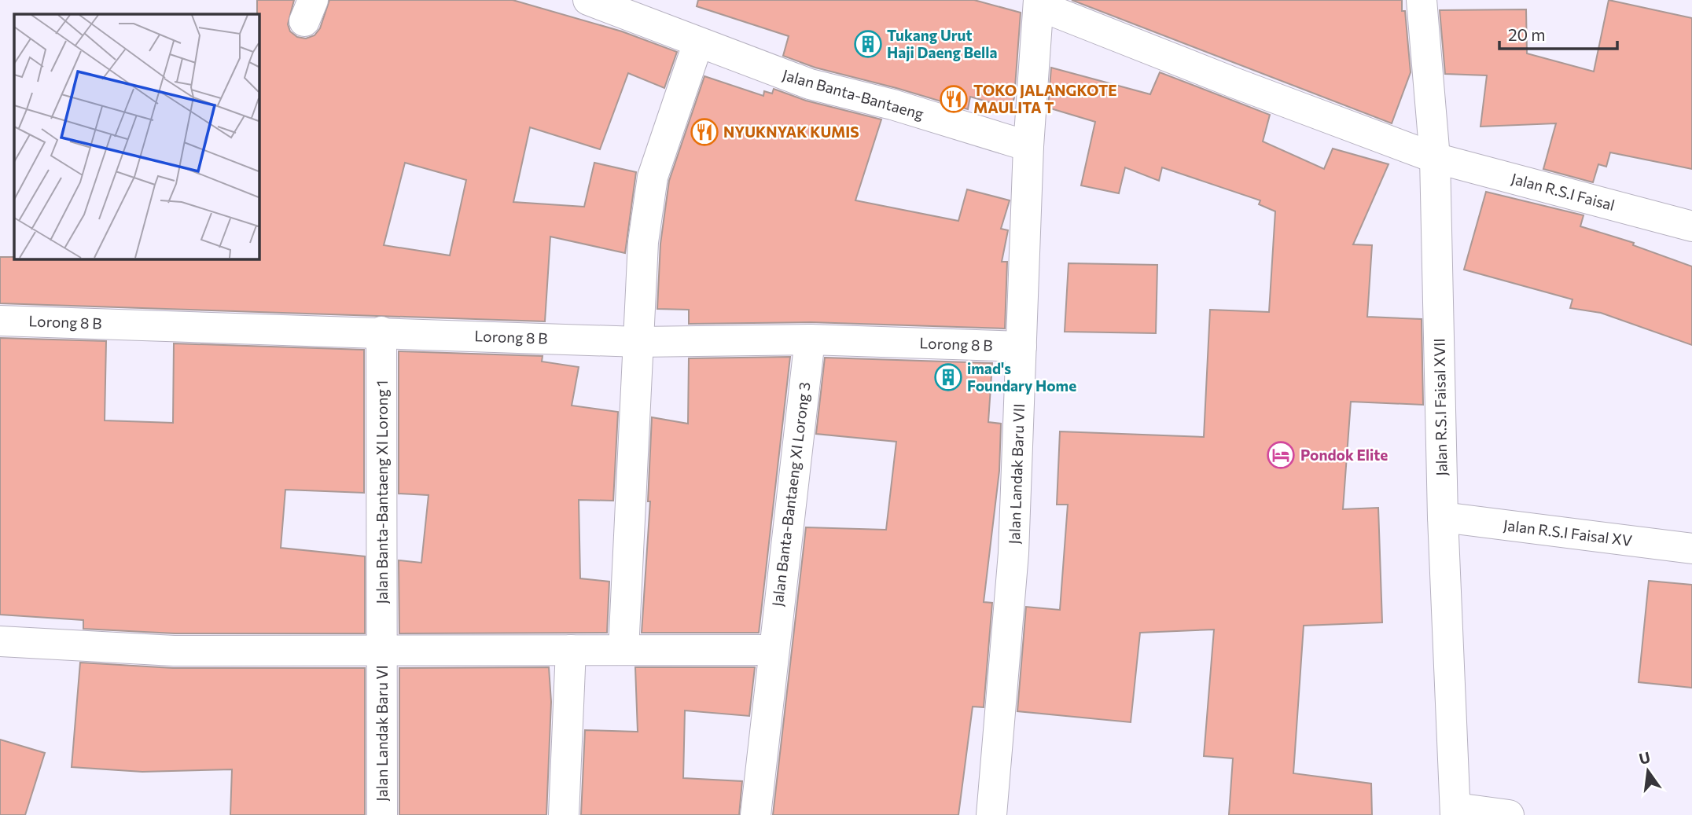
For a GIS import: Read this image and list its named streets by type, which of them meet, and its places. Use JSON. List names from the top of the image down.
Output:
{
  "streets": {
    "street": [
      "Jalan Banta-Bantaeng",
      "Jalan R.S.I Faisal",
      "Lorong 8 B",
      "Jalan R.S.I Faisal XVII",
      "Jalan Landak Baru VII",
      "Jalan Banta-Bantaeng XI Lorong 1",
      "Jalan Banta-Bantaeng XI Lorong 3",
      "Jalan R.S.I Faisal XV",
      "Jalan Landak Baru VI"
    ]
  },
  "crossings": [
    ["Jalan Banta-Bantaeng", "Jalan Landak Baru VII"],
    ["Jalan R.S.I Faisal", "Jalan R.S.I Faisal XVII"],
    ["Jalan R.S.I Faisal", "Jalan Landak Baru VII"],
    ["Lorong 8 B", "Jalan Landak Baru VII"],
    ["Lorong 8 B", "Jalan Banta-Bantaeng XI Lorong 1"],
    ["Lorong 8 B", "Jalan Banta-Bantaeng XI Lorong 3"],
    ["Jalan R.S.I Faisal XVII", "Jalan R.S.I Faisal XV"],
    ["Jalan Banta-Bantaeng XI Lorong 1", "Jalan Landak Baru VI"]
  ],
  "places": {
    "building": ["Tukang Urut Haji Daeng Bella", "imad's Foundary Home"],
    "restaurant": ["TOKO JALANGKOTE MAULITA T", "NYUKNYAK KUMIS"],
    "hotel": ["Pondok Elite"]
  },
  "scale_bar": "20 m",
  "north": "top"
}
